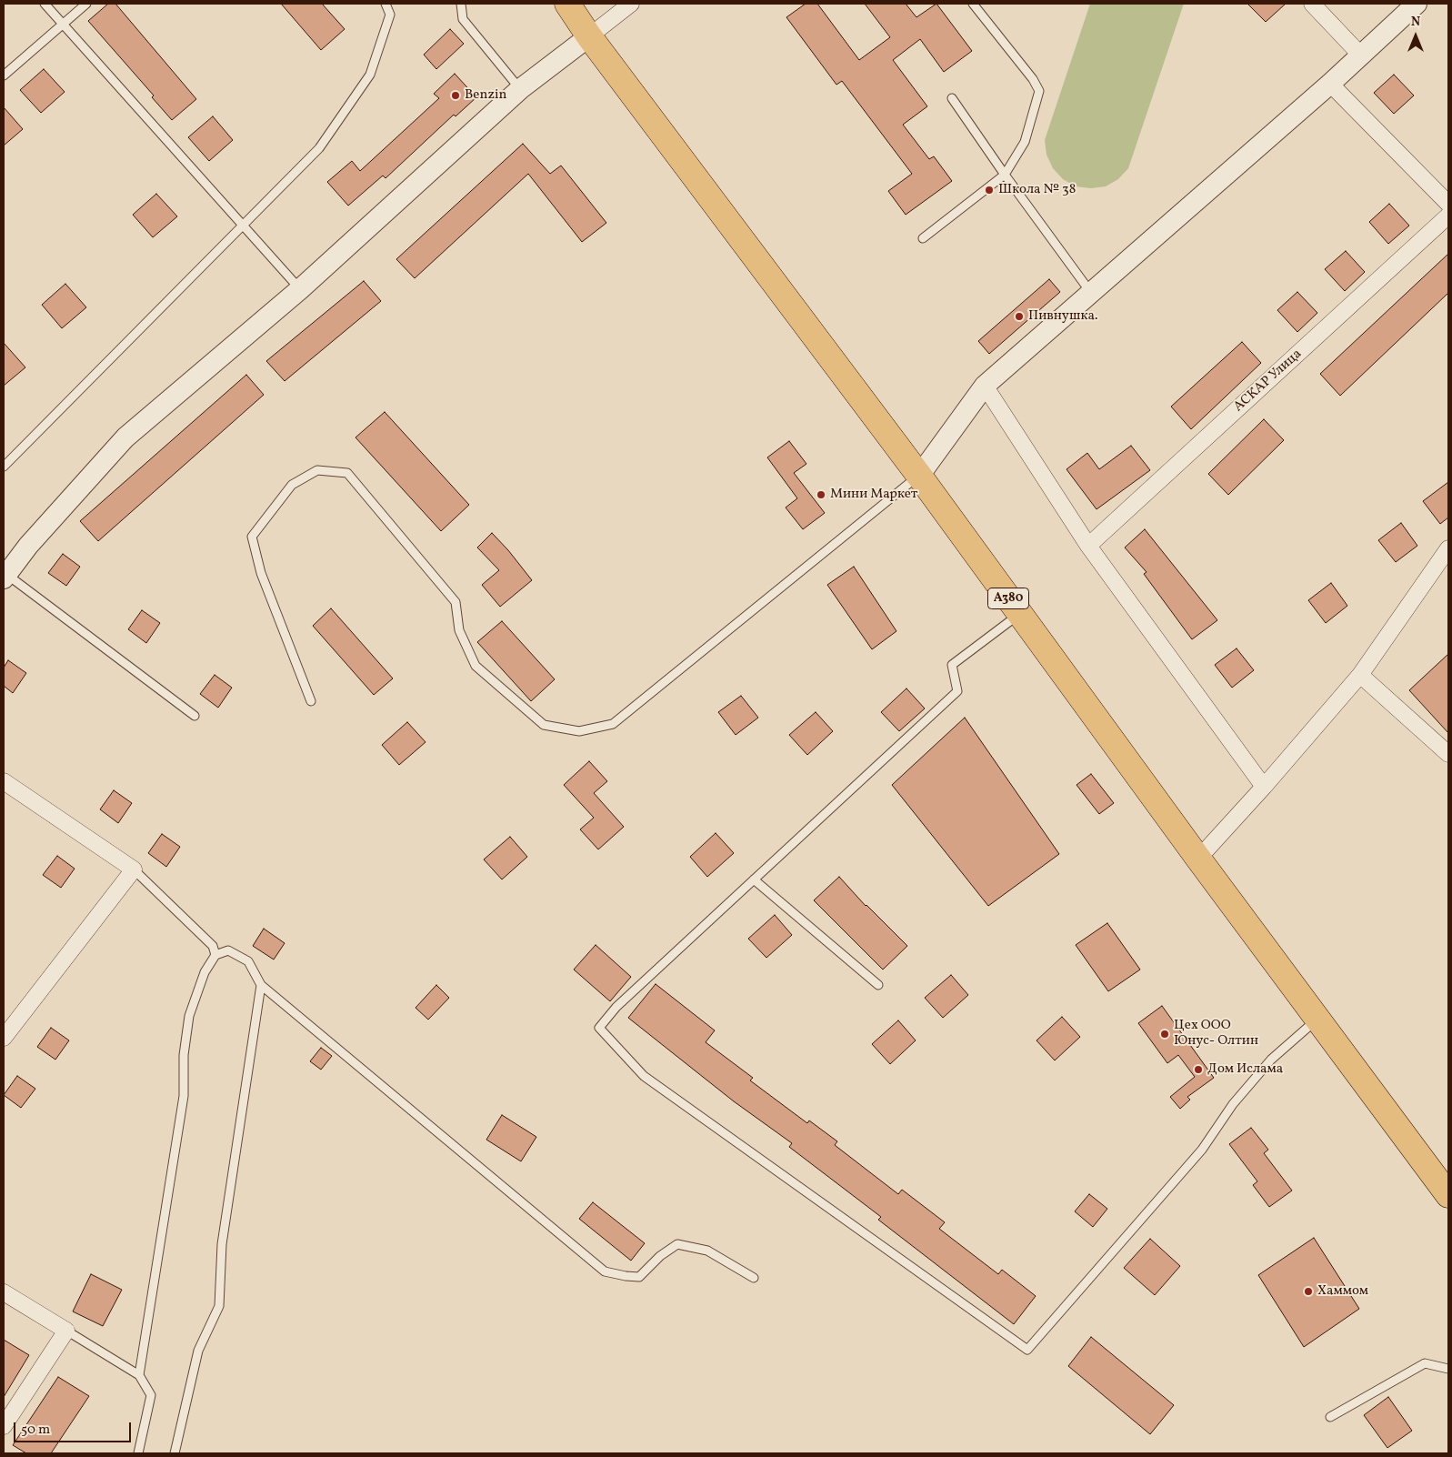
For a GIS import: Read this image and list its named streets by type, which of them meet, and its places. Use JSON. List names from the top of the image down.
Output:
{
  "streets": {
    "highway": ["A380"],
    "street": ["АСКАР Улица"]
  },
  "places": [
    "Benzin",
    "Школа № 38",
    "Пивнушка.",
    "Мини Маркет",
    "Цех ООО Юнус- Олтин",
    "Дом Ислама",
    "Хаммом"
  ],
  "scale_bar": "50 m",
  "north": "top"
}
